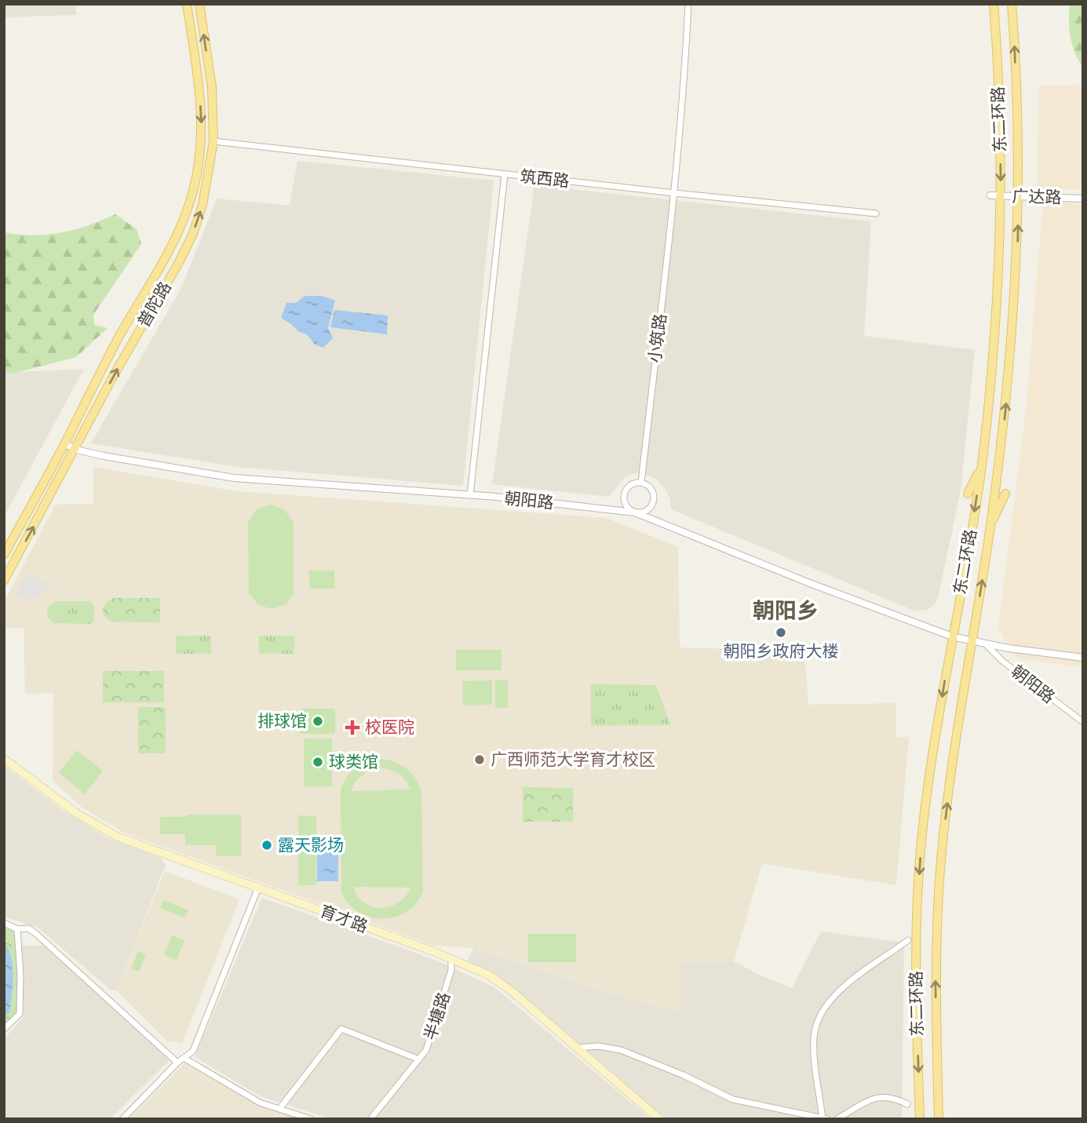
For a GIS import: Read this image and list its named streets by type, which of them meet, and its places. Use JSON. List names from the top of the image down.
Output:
{
  "streets": {
    "main road": ["东二环路", "普陀路", "育才路"],
    "street": [
      "筑西路",
      "广达路",
      "小筑路",
      "朝阳路",
      "半塘路"
    ]
  },
  "crossings": [
    ["东二环路", "广达路"],
    ["东二环路", "朝阳路"],
    ["筑西路", "普陀路"],
    ["筑西路", "小筑路"],
    ["普陀路", "朝阳路"],
    ["小筑路", "朝阳路"],
    ["育才路", "半塘路"]
  ],
  "districts": ["朝阳乡"],
  "places": {
    "other": [
      "朝阳乡政府大楼",
      "排球馆",
      "广西师范大学育才校区",
      "球类馆",
      "露天影场"
    ],
    "health": ["校医院"]
  }
}
